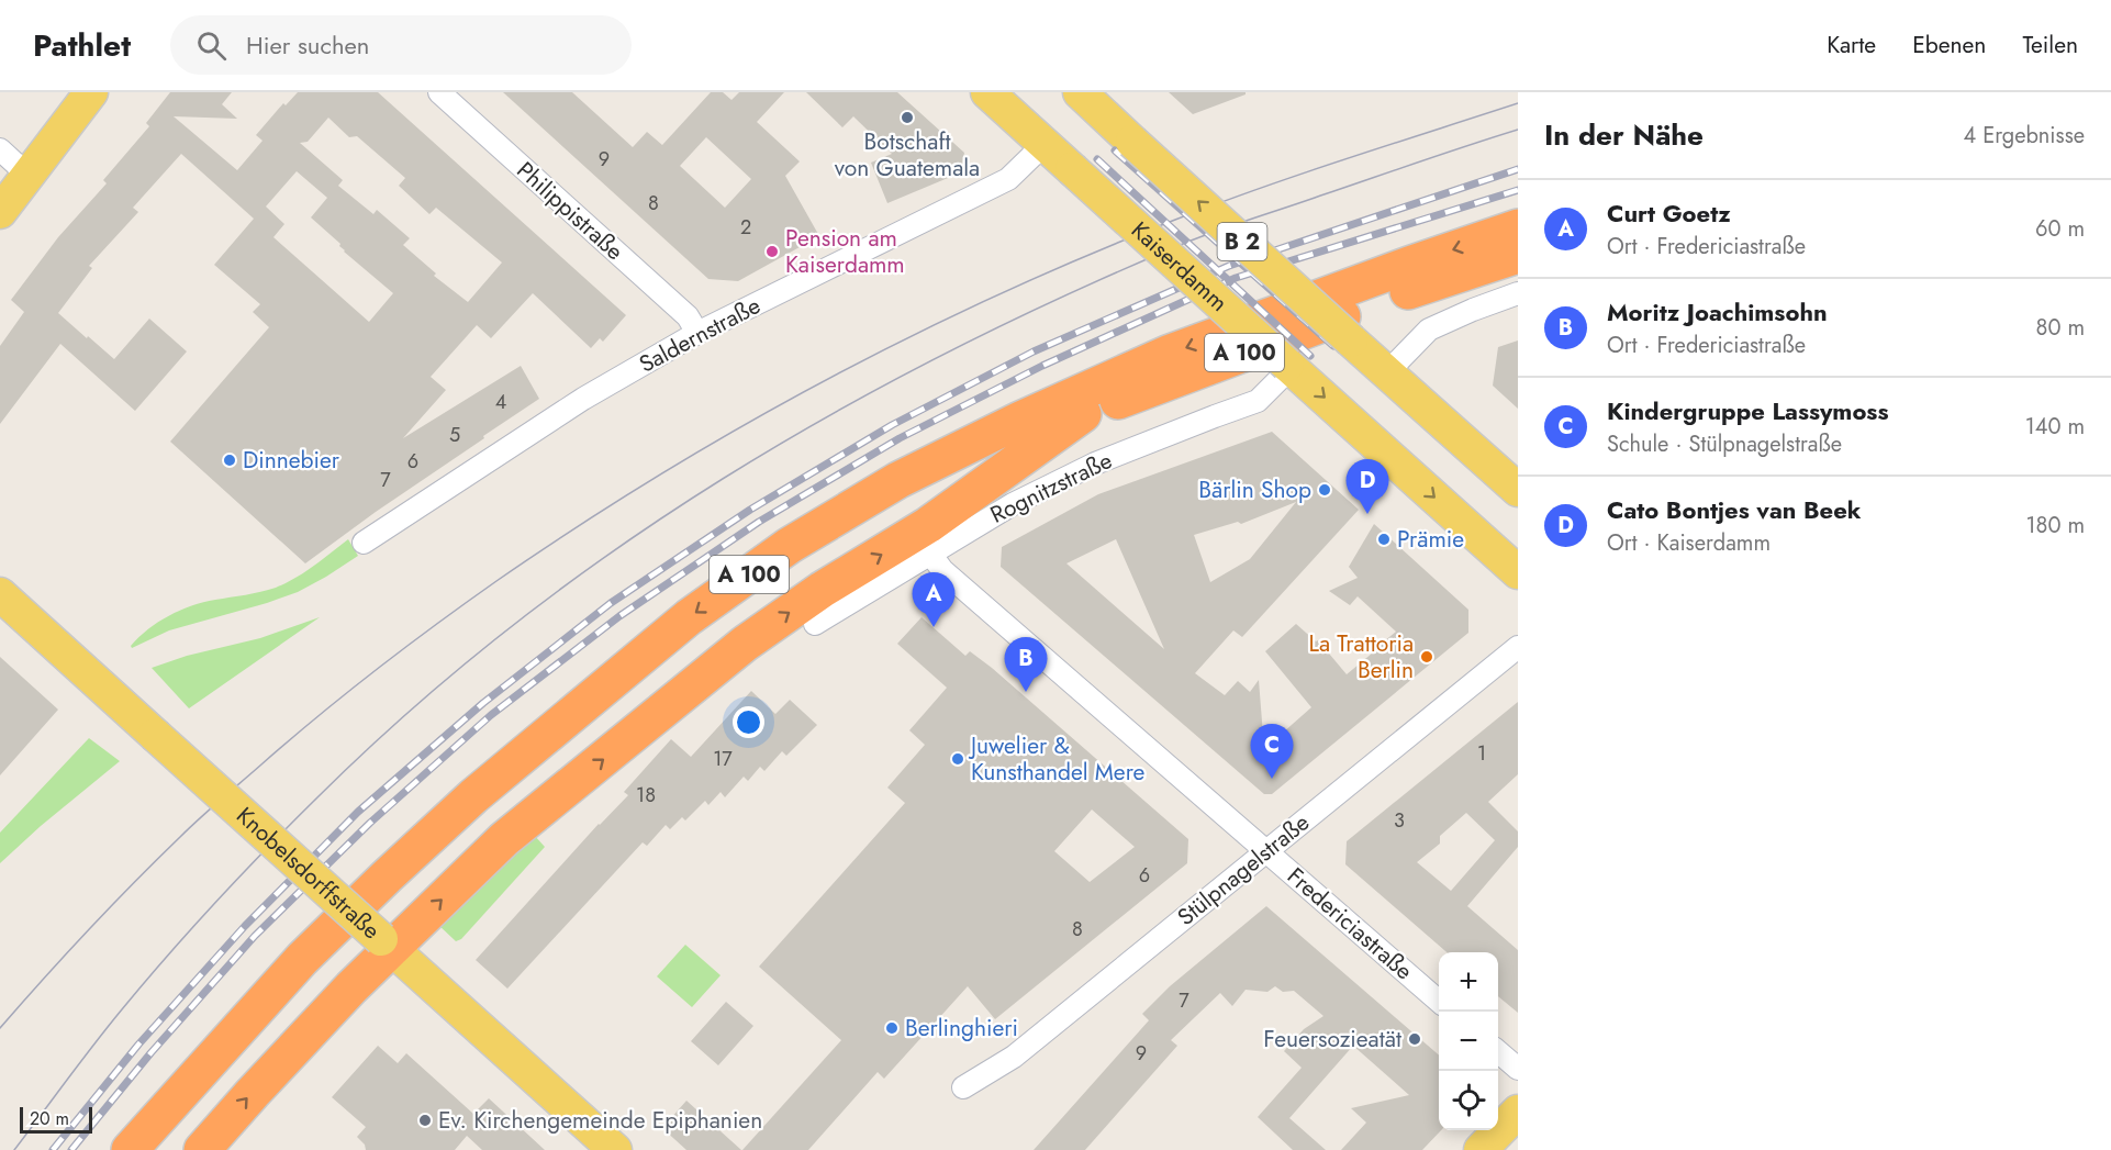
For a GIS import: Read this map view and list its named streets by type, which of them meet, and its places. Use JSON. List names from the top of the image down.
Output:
{
  "streets": {
    "highway": ["A 100"],
    "main road": ["B 2", "Kaiserdamm", "Knobelsdorffstraße"],
    "street": [
      "Philippistraße",
      "Saldernstraße",
      "Rognitzstraße",
      "Stülpnagelstraße",
      "Fredericiastraße"
    ]
  },
  "crossings": [
    ["Philippistraße", "Saldernstraße"],
    ["Kaiserdamm", "Saldernstraße"],
    ["Kaiserdamm", "Rognitzstraße"],
    ["Rognitzstraße", "Fredericiastraße"],
    ["Stülpnagelstraße", "Fredericiastraße"]
  ],
  "places": [
    "Botschaft von Guatemala",
    "Pension am Kaiserdamm",
    "Dinnebier",
    "Bärlin Shop",
    "Prämie",
    "La Trattoria Berlin",
    "Juwelier & Kunsthandel Mere",
    "Berlinghieri",
    "Feuersozieatät",
    "Ev. Kirchengemeinde Epiphanien"
  ],
  "house_numbers": [
    "9",
    "8",
    "2",
    "4",
    "5",
    "6",
    "7",
    "1",
    "17",
    "18",
    "3",
    "6",
    "8",
    "7",
    "9"
  ],
  "scale_bar": "20 m",
  "page": {
    "header": "Pathlet",
    "search": "Hier suchen",
    "nav": ["Karte", "Ebenen", "Teilen"],
    "heading": ["In der Nähe", "4 Ergebnisse"],
    "list": [
      {
        "mark": "A",
        "name": "Curt Goetz",
        "note": "Ort · Fredericiastraße",
        "value": "60 m"
      },
      {
        "mark": "B",
        "name": "Moritz Joachimsohn",
        "note": "Ort · Fredericiastraße",
        "value": "80 m"
      },
      {
        "mark": "C",
        "name": "Kindergruppe Lassymoss",
        "note": "Schule · Stülpnagelstraße",
        "value": "140 m"
      },
      {
        "mark": "D",
        "name": "Cato Bontjes van Beek",
        "note": "Ort · Kaiserdamm",
        "value": "180 m"
      }
    ],
    "pins": [
      "D",
      "A",
      "B",
      "C"
    ],
    "map_buttons": ["+", "−"],
    "scale": "20 m"
  }
}
